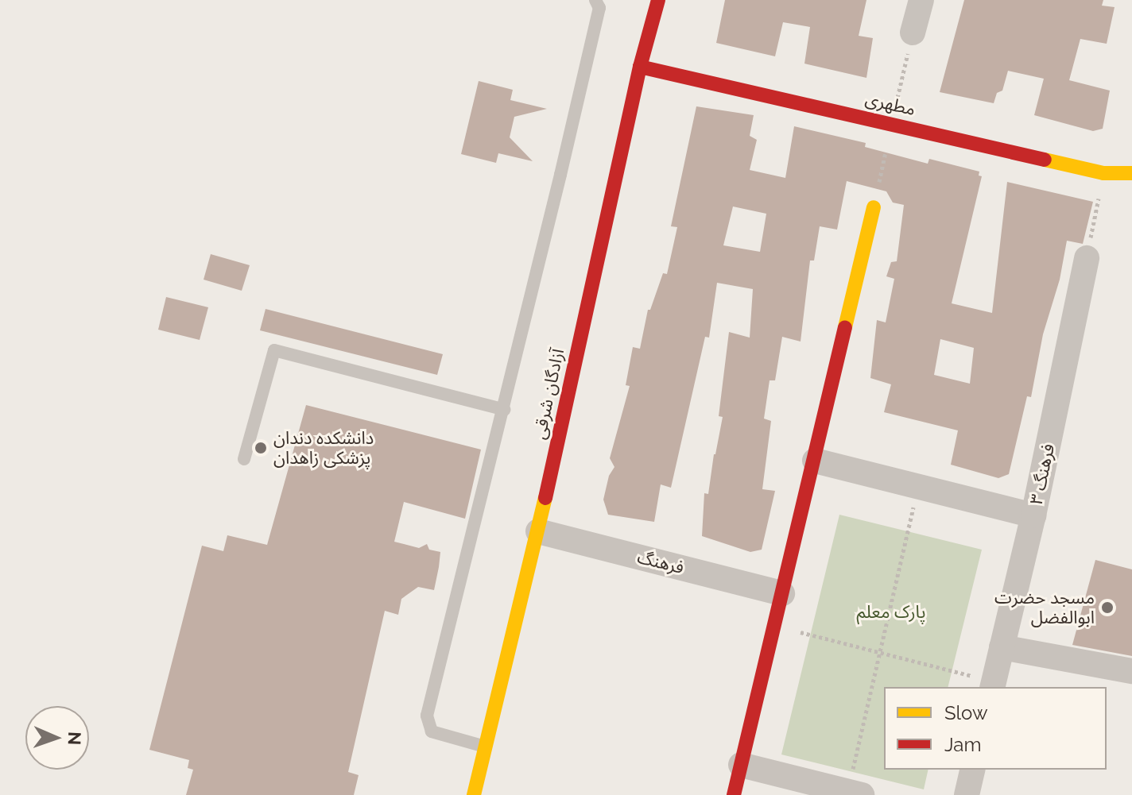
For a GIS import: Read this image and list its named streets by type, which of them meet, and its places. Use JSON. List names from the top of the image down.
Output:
{
  "streets": {
    "street": [
      "مطهری",
      "آزادگان شرقی",
      "فرهنگ ۳",
      "فرهنگ"
    ]
  },
  "crossings": [
    ["مطهری", "آزادگان شرقی"],
    ["آزادگان شرقی", "فرهنگ"]
  ],
  "parks": ["پارک معلم"],
  "places": ["دانشکده دندان پزشکی زاهدان", "مسجد حضرت ابوالفضل"],
  "legend": ["Slow", "Jam"],
  "north": "right"
}
